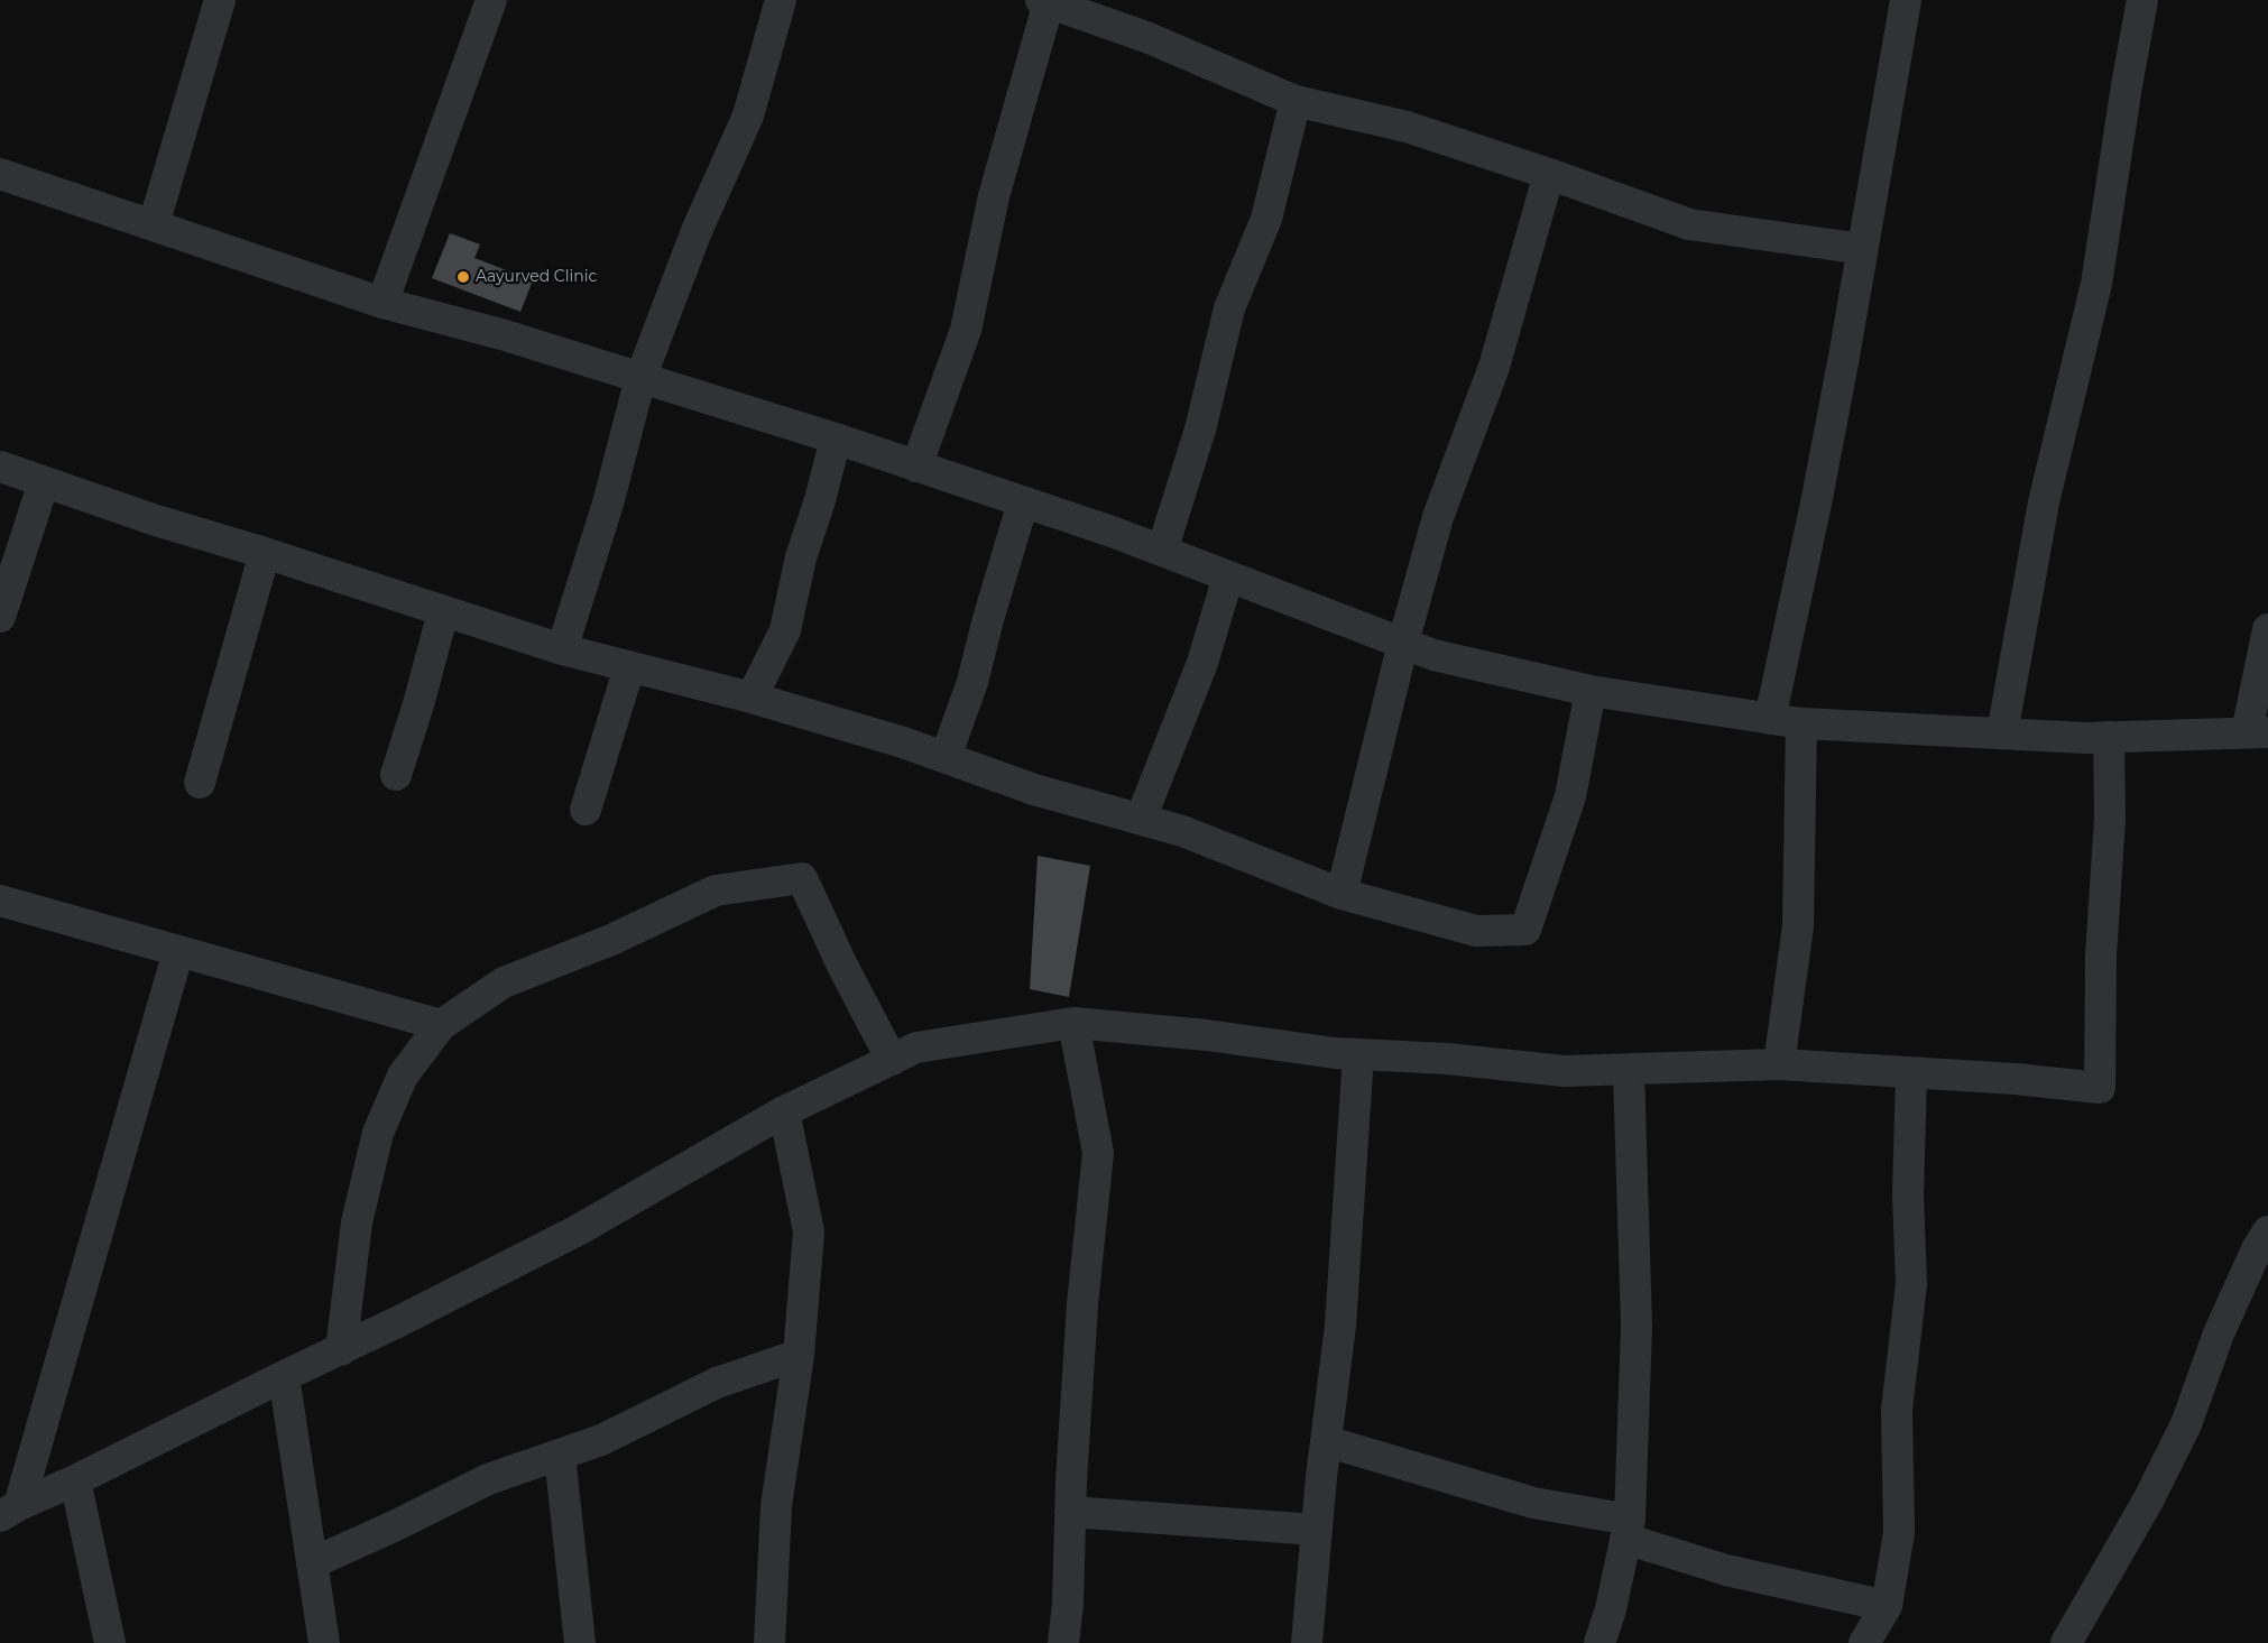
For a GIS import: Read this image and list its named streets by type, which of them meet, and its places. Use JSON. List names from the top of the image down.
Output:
{
  "places": ["Aayurved Clinic"]
}
